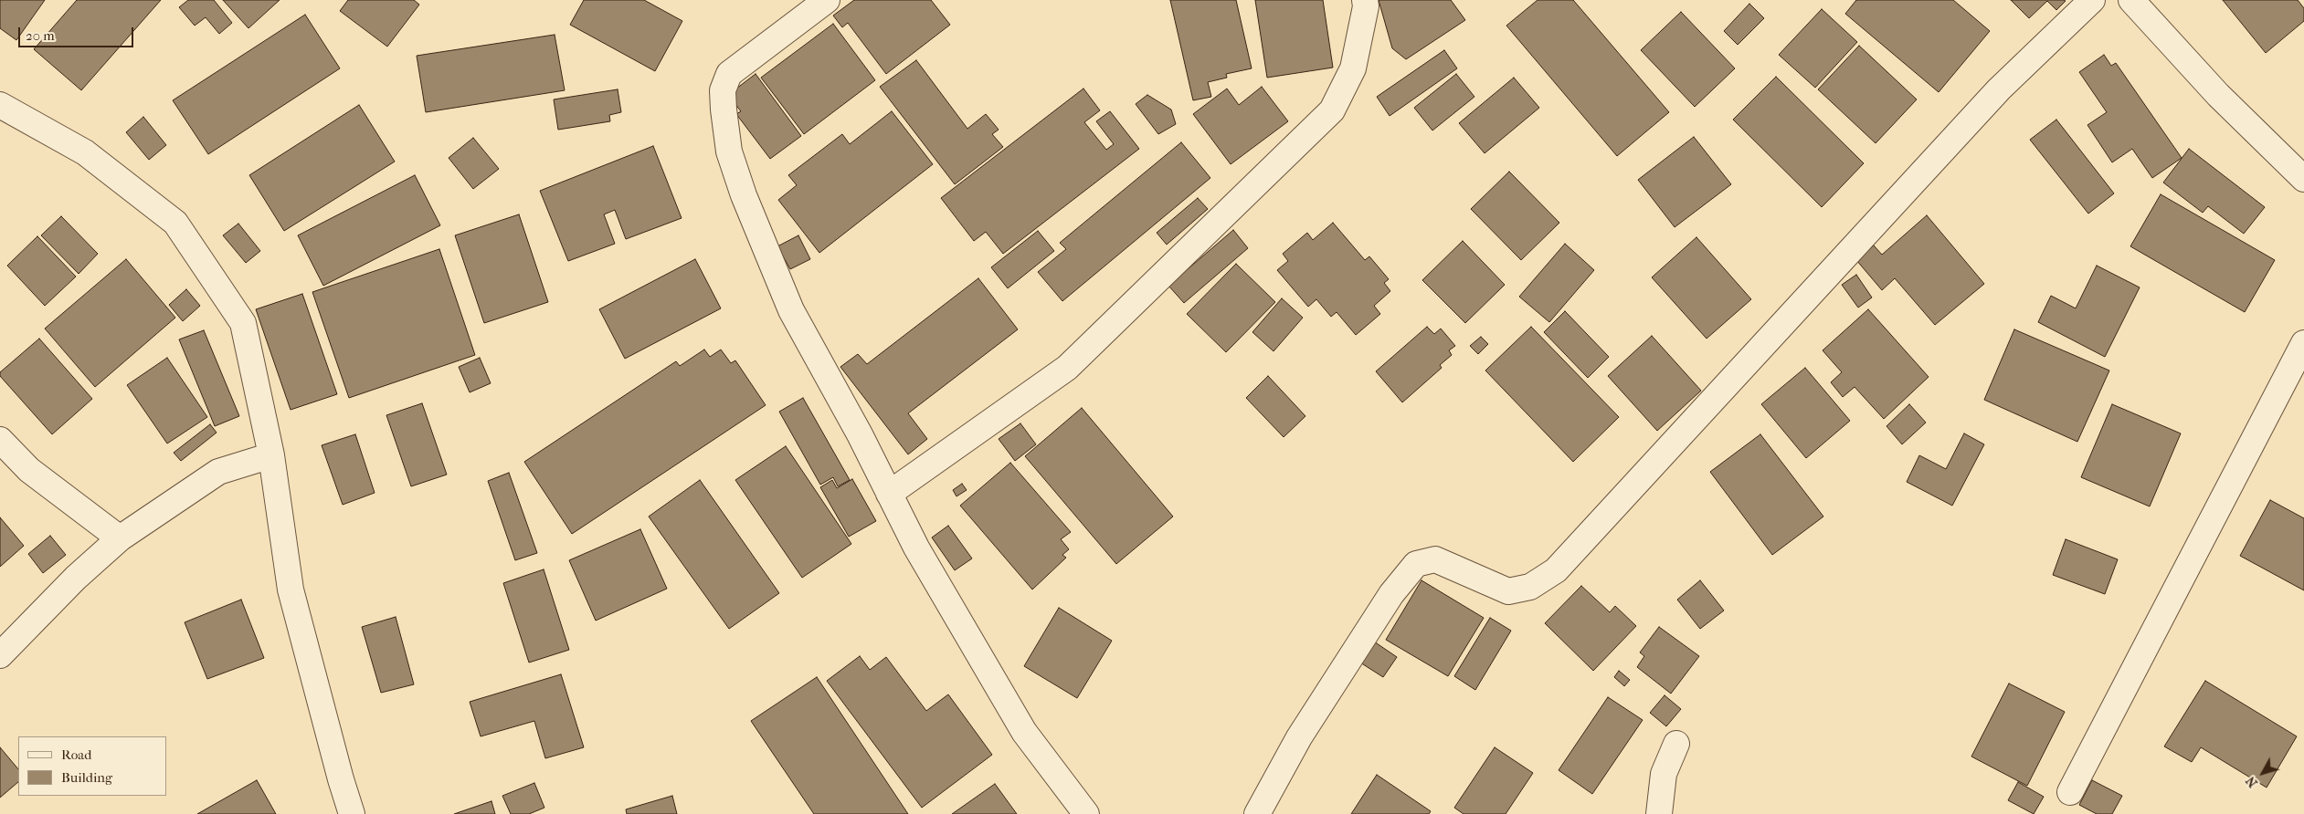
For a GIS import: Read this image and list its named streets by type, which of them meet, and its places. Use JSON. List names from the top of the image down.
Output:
{
  "legend": ["Road", "Building"],
  "scale_bar": "20 m",
  "north": "bottom left"
}
